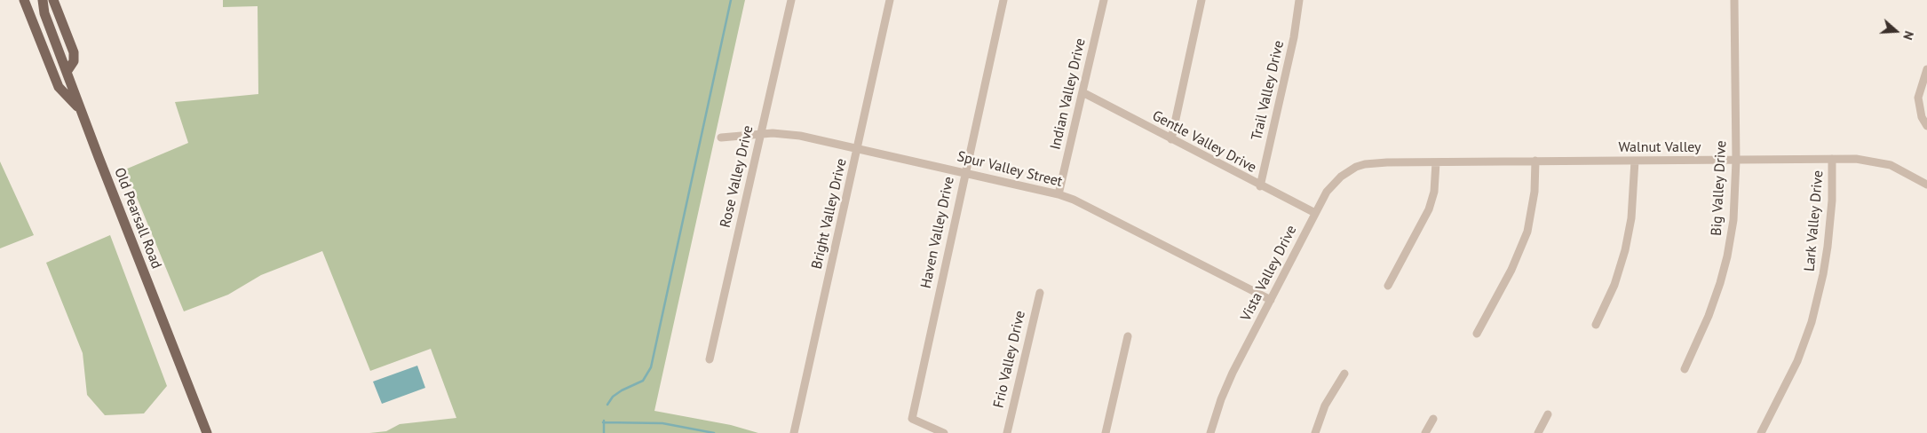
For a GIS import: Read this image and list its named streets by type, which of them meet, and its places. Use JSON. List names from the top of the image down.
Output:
{
  "streets": {
    "main road": ["Old Pearsall Road"],
    "street": [
      "Trail Valley Drive",
      "Indian Valley Drive",
      "Gentle Valley Drive",
      "Walnut Valley",
      "Spur Valley Street",
      "Rose Valley Drive",
      "Big Valley Drive",
      "Bright Valley Drive",
      "Lark Valley Drive",
      "Haven Valley Drive",
      "Vista Valley Drive",
      "Frio Valley Drive"
    ]
  },
  "crossings": [
    ["Trail Valley Drive", "Gentle Valley Drive"],
    ["Indian Valley Drive", "Gentle Valley Drive"],
    ["Indian Valley Drive", "Spur Valley Street"],
    ["Gentle Valley Drive", "Vista Valley Drive"],
    ["Walnut Valley", "Big Valley Drive"],
    ["Walnut Valley", "Lark Valley Drive"],
    ["Walnut Valley", "Vista Valley Drive"],
    ["Spur Valley Street", "Rose Valley Drive"],
    ["Spur Valley Street", "Bright Valley Drive"],
    ["Spur Valley Street", "Haven Valley Drive"],
    ["Spur Valley Street", "Vista Valley Drive"]
  ],
  "north": "right"
}
